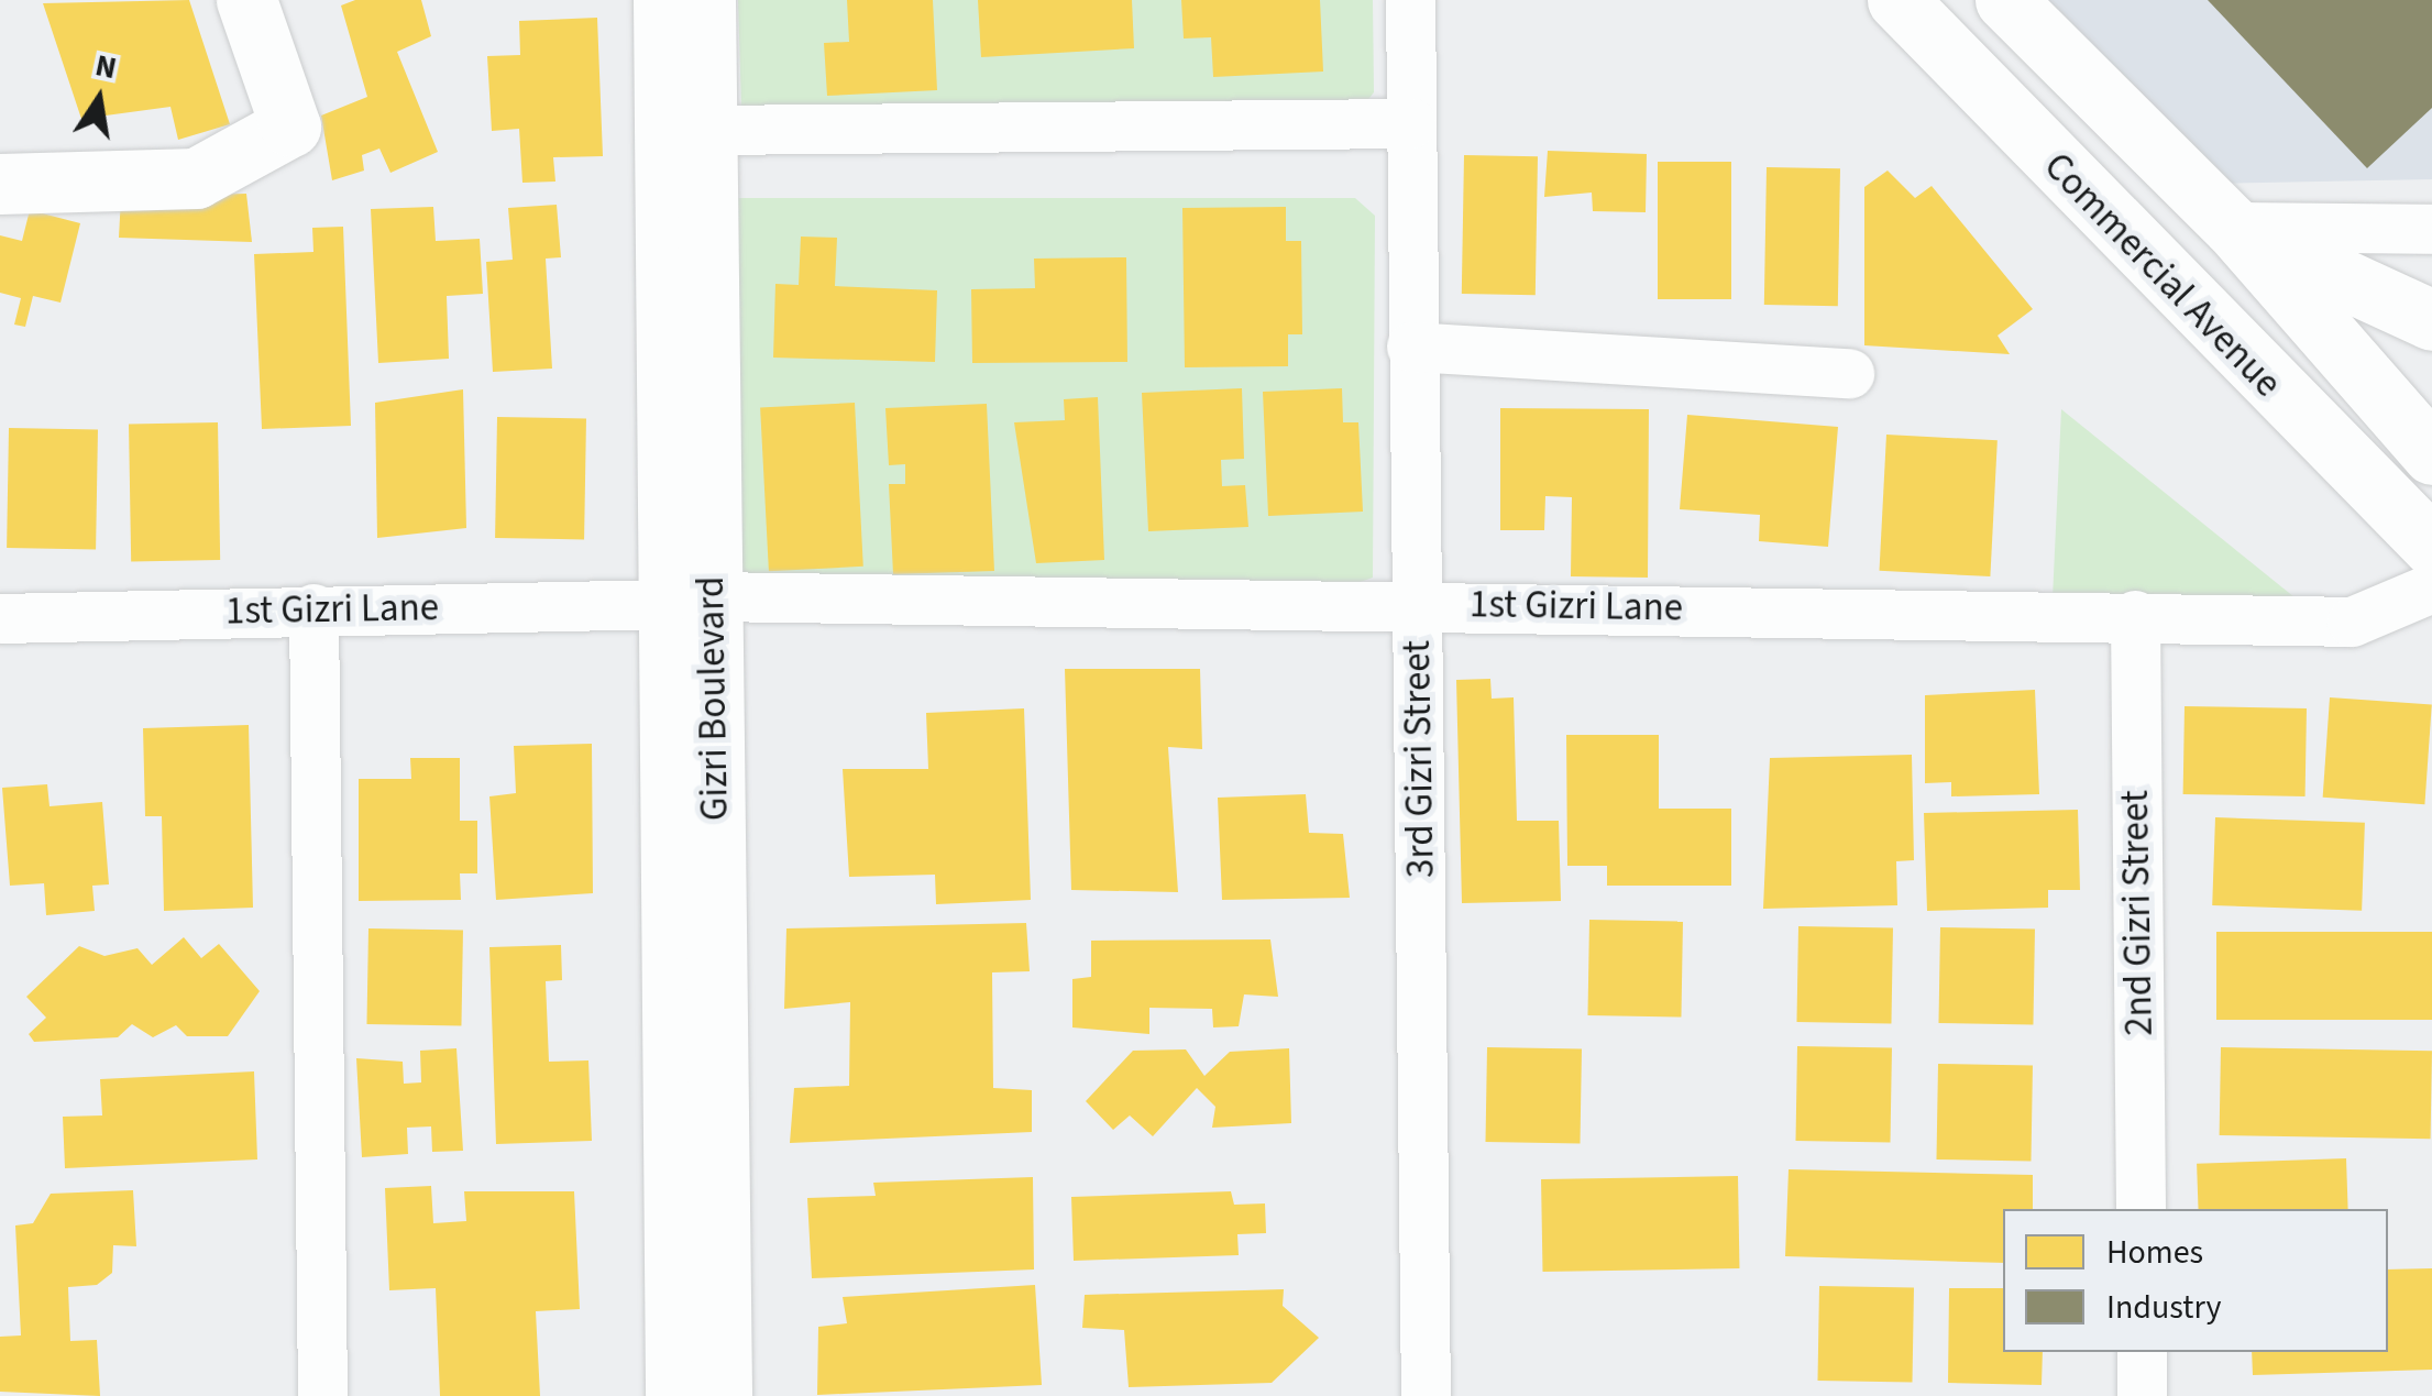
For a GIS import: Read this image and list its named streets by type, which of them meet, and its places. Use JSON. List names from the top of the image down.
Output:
{
  "streets": {
    "main road": ["Commercial Avenue", "Gizri Boulevard"],
    "street": ["1st Gizri Lane", "3rd Gizri Street", "2nd Gizri Street"]
  },
  "crossings": [
    ["1st Gizri Lane", "Gizri Boulevard"],
    ["1st Gizri Lane", "3rd Gizri Street"],
    ["1st Gizri Lane", "2nd Gizri Street"]
  ],
  "legend": ["Homes", "Industry"],
  "north": "top"
}
